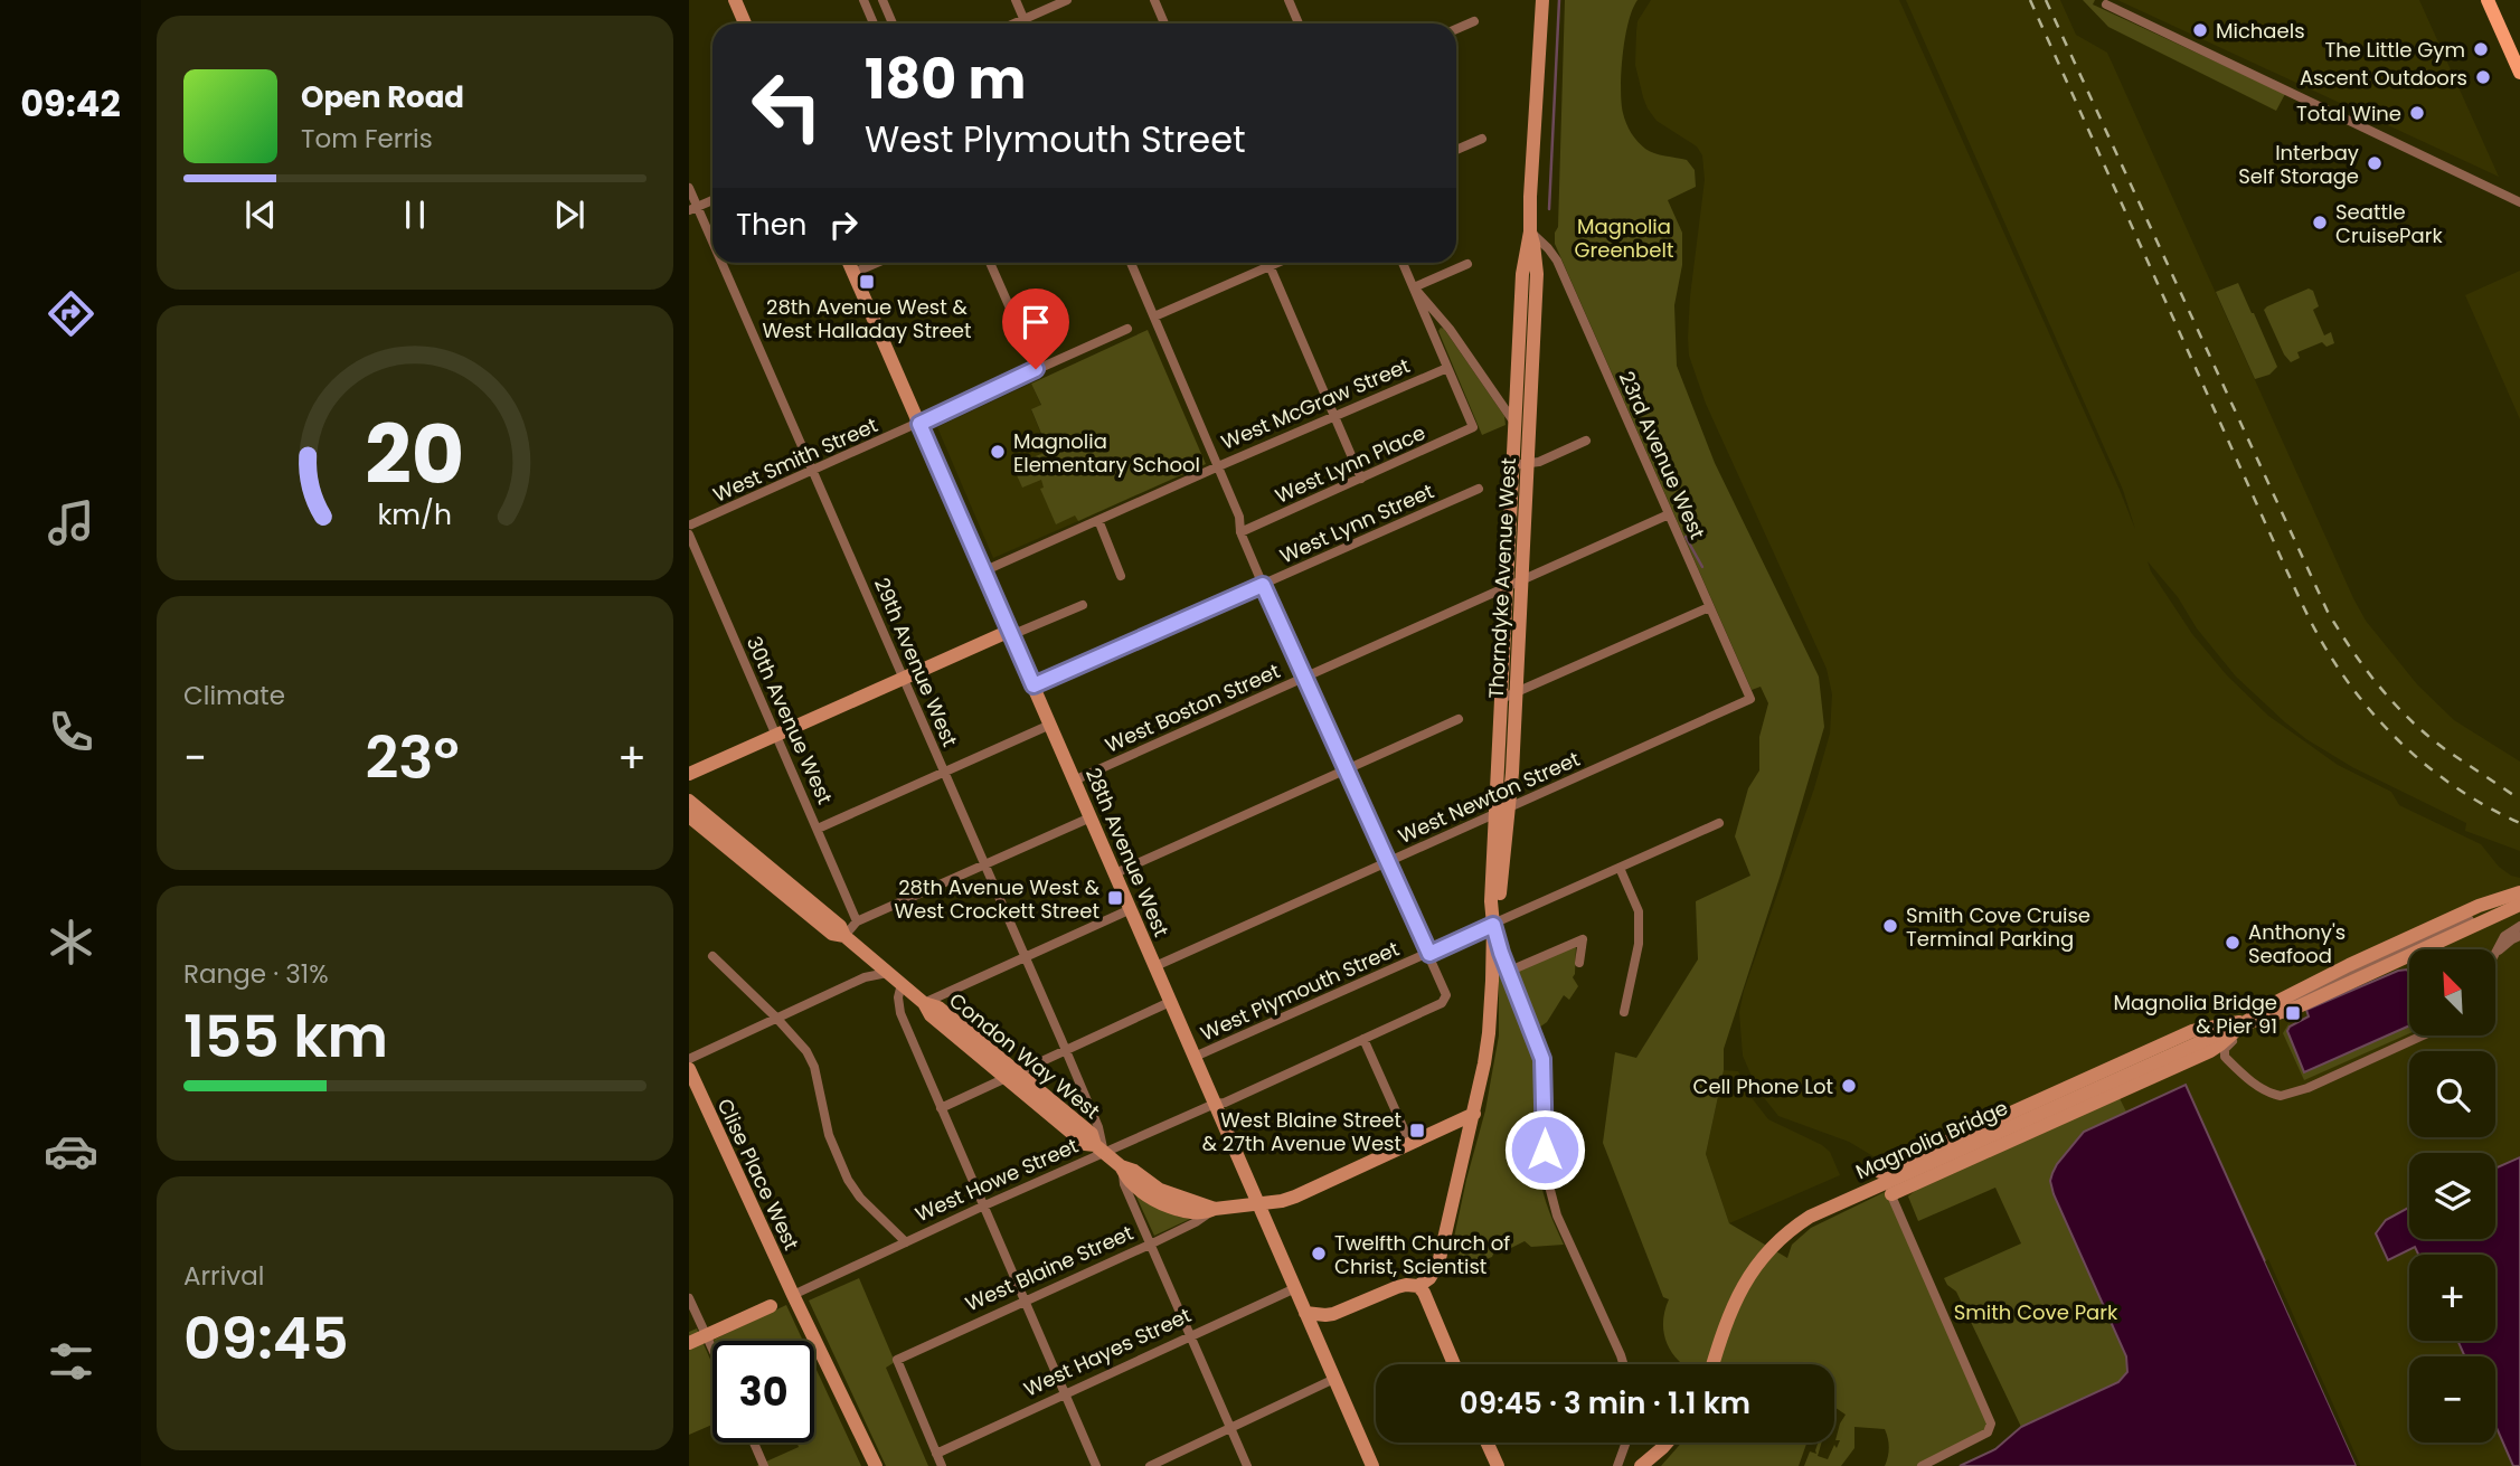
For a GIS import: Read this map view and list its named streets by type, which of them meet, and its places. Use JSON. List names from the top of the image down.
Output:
{
  "streets": {
    "main road": [
      "Thorndyke Avenue West",
      "28th Avenue West",
      "Condon Way West",
      "Magnolia Bridge",
      "Clise Place West",
      "West Howe Street"
    ],
    "street": [
      "West McGraw Street",
      "23rd Avenue West",
      "West Smith Street",
      "West Lynn Place",
      "West Lynn Street",
      "29th Avenue West",
      "West Boston Street",
      "30th Avenue West",
      "West Newton Street",
      "West Plymouth Street",
      "West Blaine Street",
      "West Hayes Street"
    ]
  },
  "crossings": [
    ["West McGraw Street", "West Lynn Place"],
    ["West McGraw Street", "28th Avenue West"],
    ["23rd Avenue West", "Thorndyke Avenue West"],
    ["23rd Avenue West", "West Boston Street"],
    ["23rd Avenue West", "West Newton Street"],
    ["West Smith Street", "29th Avenue West"],
    ["West Smith Street", "30th Avenue West"],
    ["West Smith Street", "28th Avenue West"],
    ["West Lynn Street", "28th Avenue West"],
    ["Thorndyke Avenue West", "West Boston Street"],
    ["Thorndyke Avenue West", "West Newton Street"],
    ["Thorndyke Avenue West", "West Plymouth Street"],
    ["29th Avenue West", "Condon Way West"],
    ["29th Avenue West", "West Howe Street"],
    ["West Boston Street", "28th Avenue West"],
    ["West Newton Street", "28th Avenue West"],
    ["28th Avenue West", "West Plymouth Street"],
    ["28th Avenue West", "Condon Way West"],
    ["28th Avenue West", "West Howe Street"],
    ["28th Avenue West", "West Hayes Street"],
    ["West Plymouth Street", "West Howe Street"],
    ["Condon Way West", "West Howe Street"],
    ["Condon Way West", "West Blaine Street"],
    ["Clise Place West", "West Howe Street"],
    ["West Blaine Street", "West Hayes Street"]
  ],
  "parks": ["Magnolia Greenbelt", "Smith Cove Park"],
  "places": {
    "other": [
      "Michaels",
      "The Little Gym",
      "Ascent Outdoors",
      "Total Wine",
      "Interbay Self Storage",
      "Seattle CruisePark",
      "Magnolia Elementary School",
      "Smith Cove Cruise Terminal Parking",
      "Anthony's Seafood",
      "Cell Phone Lot",
      "Twelfth Church of Christ, Scientist"
    ],
    "transit": [
      "28th Avenue West & West Halladay Street",
      "28th Avenue West & West Crockett Street",
      "Magnolia Bridge & Pier 91",
      "West Blaine Street & 27th Avenue West"
    ]
  },
  "north": "top left",
  "page": {
    "tabs": "09:42",
    "turn": ["180 m", "West Plymouth Street"],
    "song": ["Open Road", "Tom Ferris"],
    "then": "Then",
    "tile": [
      "Climate",
      ["Range · 31%", "155 km"],
      ["Arrival", "09:45"]
    ],
    "heat": ["−", "23°", "+"],
    "map_buttons": ["+", "−"],
    "limit": "30",
    "trip": "09:45 · 3 min · 1.1 km",
    "gauge": ["20", "km/h"]
  }
}
